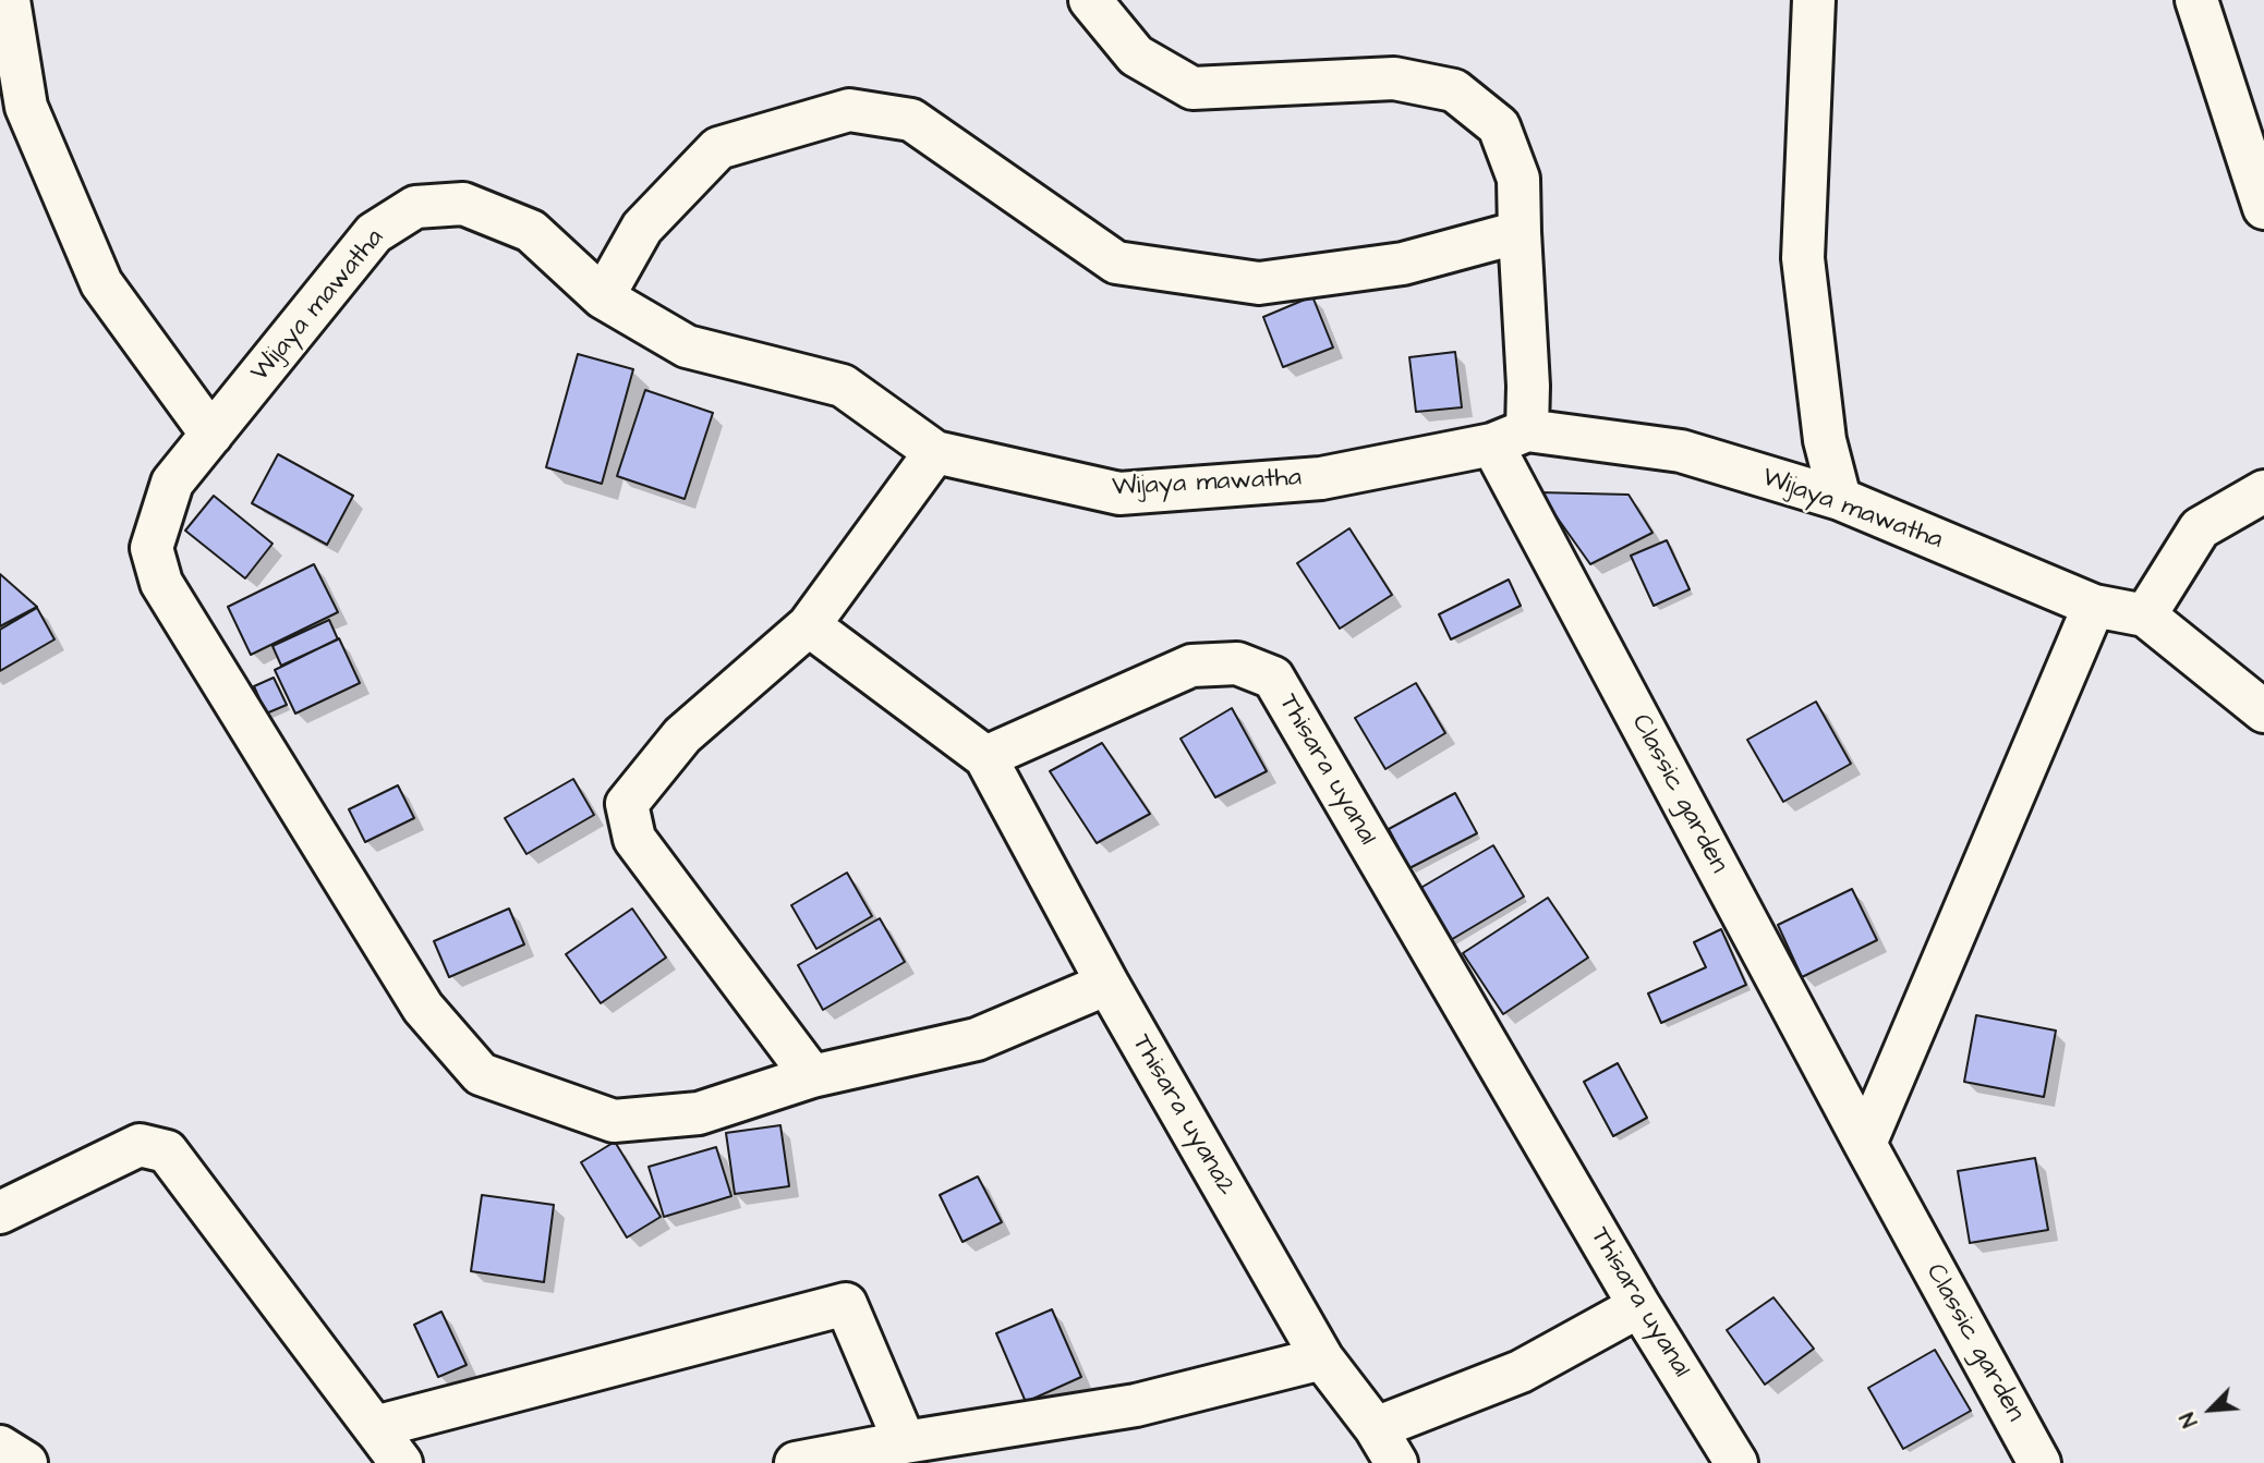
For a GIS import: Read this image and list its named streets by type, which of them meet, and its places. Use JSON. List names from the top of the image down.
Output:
{
  "streets": {
    "street": [
      "Wijaya mawatha",
      "Thisara uyana1",
      "Classic garden",
      "Thisara uyana2"
    ]
  },
  "crossings": [
    ["Wijaya mawatha", "Classic garden"],
    ["Wijaya mawatha", "Thisara uyana2"],
    ["Thisara uyana1", "Thisara uyana2"]
  ],
  "north": "bottom left"
}
